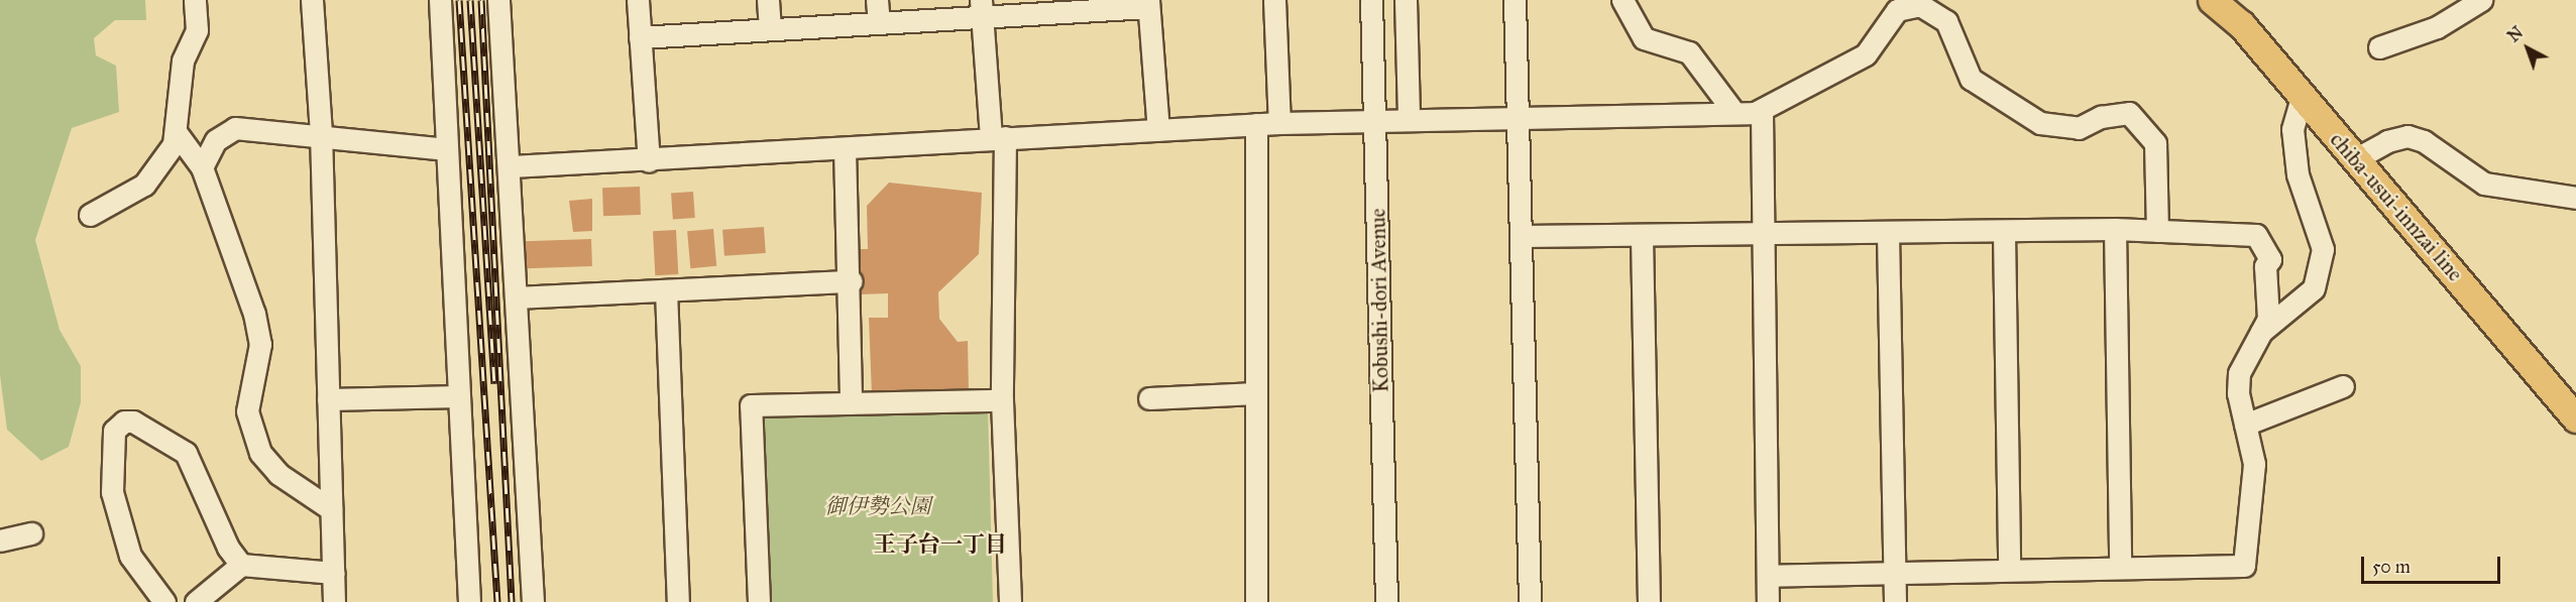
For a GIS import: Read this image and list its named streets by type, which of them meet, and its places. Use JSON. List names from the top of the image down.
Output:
{
  "streets": {
    "main road": ["chiba-usui-innzai line"],
    "street": ["Kobushi-dori Avenue"]
  },
  "districts": ["王子台一丁目"],
  "parks": ["御伊勢公園"],
  "scale_bar": "50 m",
  "north": "top left"
}
